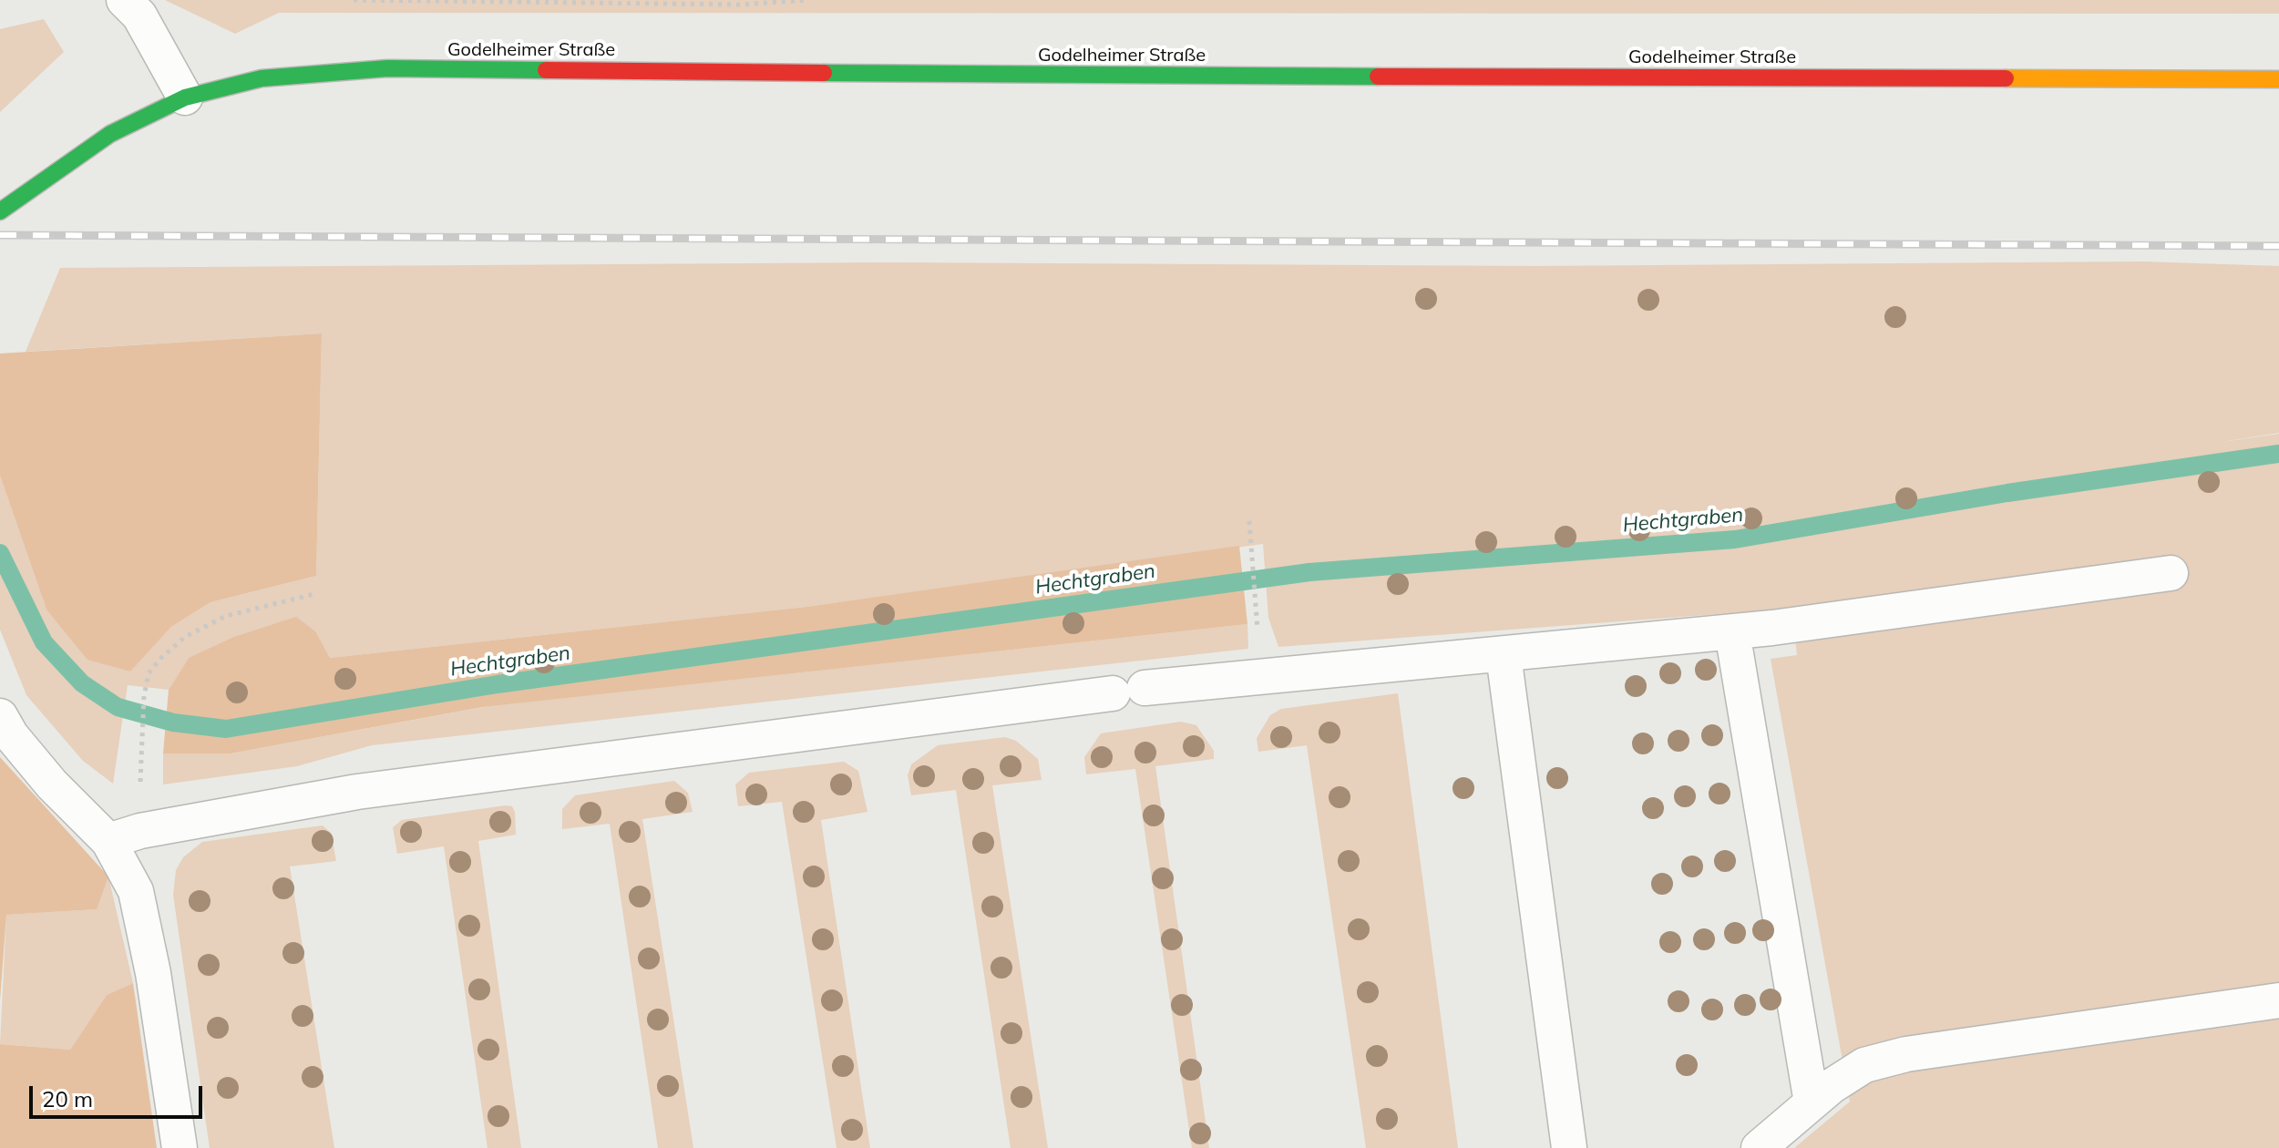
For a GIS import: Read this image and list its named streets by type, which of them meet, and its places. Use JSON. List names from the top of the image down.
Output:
{
  "streets": {
    "main road": ["Godelheimer Straße"]
  },
  "water": ["Hechtgraben"],
  "scale_bar": "20 m"
}
